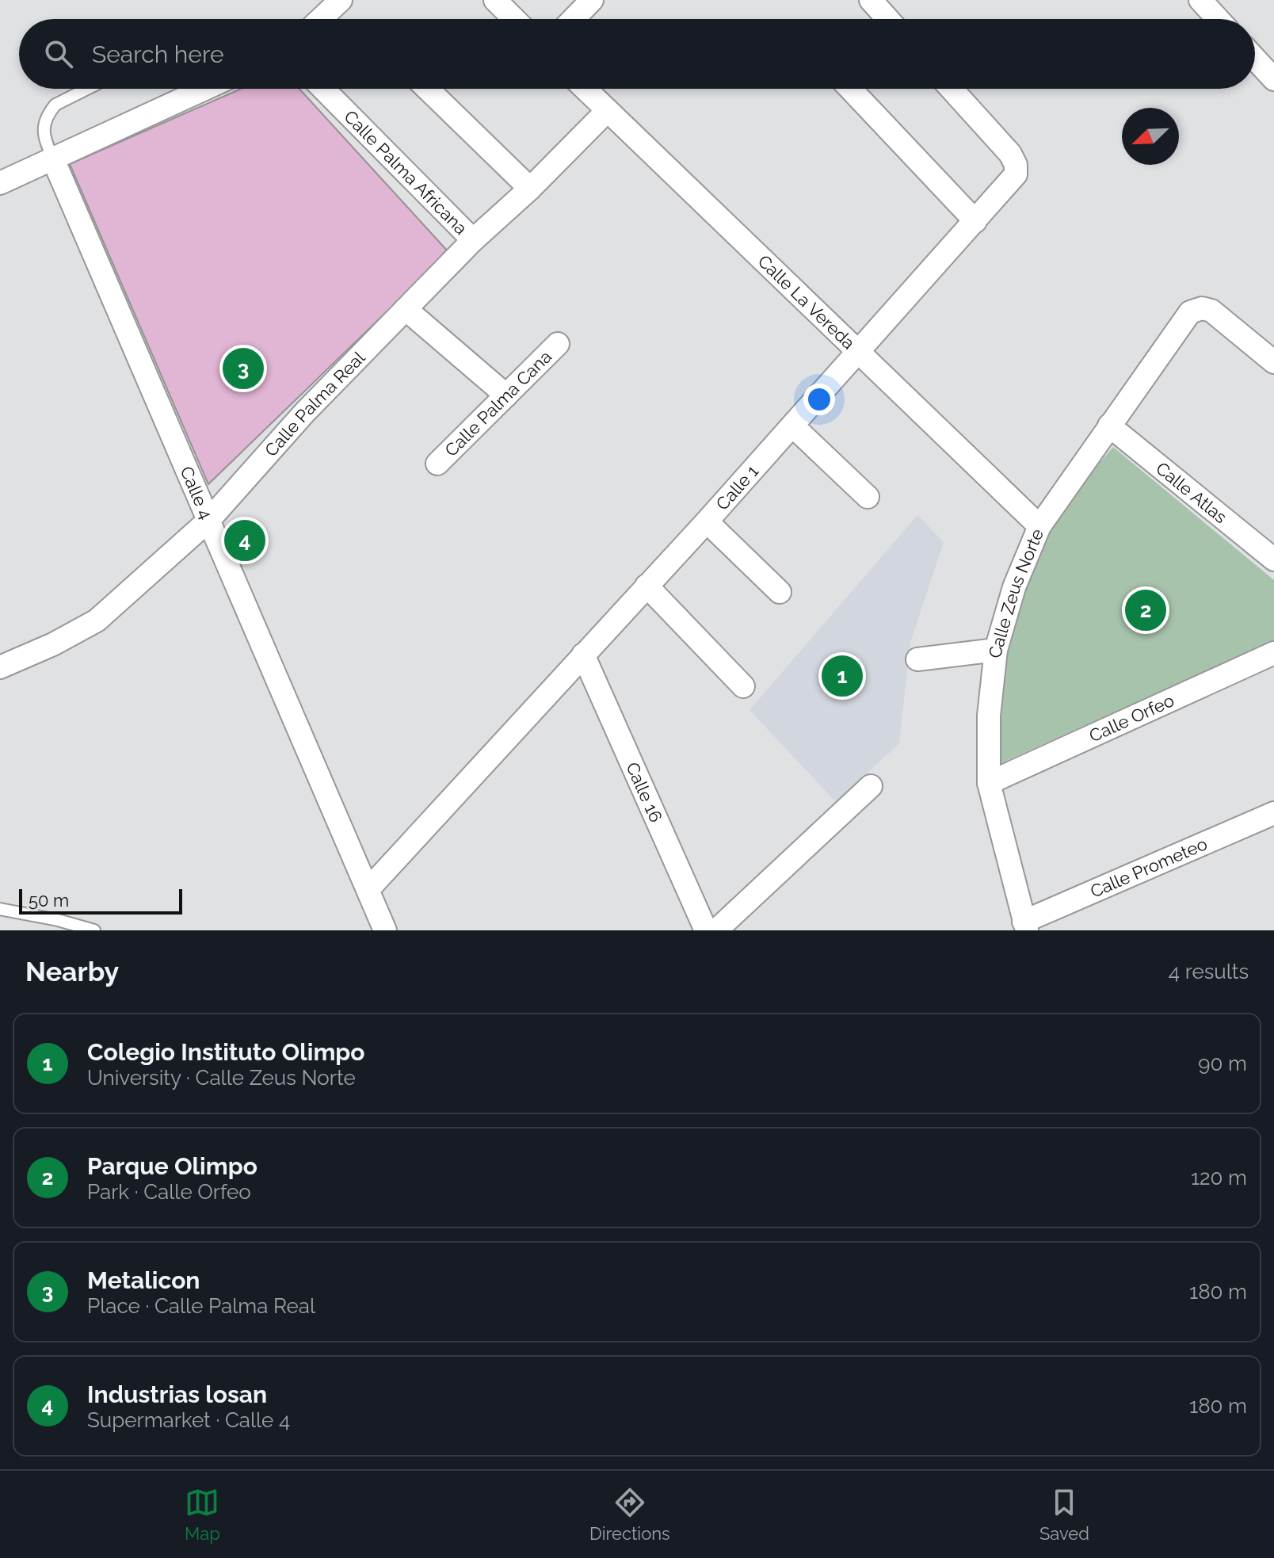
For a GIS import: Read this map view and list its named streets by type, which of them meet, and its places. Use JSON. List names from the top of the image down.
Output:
{
  "streets": {
    "street": [
      "Calle Palma Africana",
      "Calle La Vereda",
      "Calle Palma Real",
      "Calle Palma Cana",
      "Calle 1",
      "Calle 4",
      "Calle Atlas",
      "Calle Zeus Norte",
      "Calle Orfeo",
      "Calle 16",
      "Calle Prometeo"
    ]
  },
  "crossings": [
    ["Calle Palma Africana", "Calle Palma Real"],
    ["Calle La Vereda", "Calle Palma Real"],
    ["Calle La Vereda", "Calle 1"],
    ["Calle La Vereda", "Calle Zeus Norte"],
    ["Calle Palma Real", "Calle 4"],
    ["Calle 1", "Calle 4"],
    ["Calle 1", "Calle 16"],
    ["Calle Atlas", "Calle Zeus Norte"],
    ["Calle Zeus Norte", "Calle Orfeo"],
    ["Calle Zeus Norte", "Calle Prometeo"]
  ],
  "scale_bar": "50 m",
  "north": "bottom left",
  "page": {
    "search": "Search here",
    "pins": [
      "3",
      "4",
      "2",
      "1"
    ],
    "scale": "50 m",
    "heading": ["Nearby", "4 results"],
    "list": [
      {
        "mark": "1",
        "name": "Colegio Instituto Olimpo",
        "note": "University · Calle Zeus Norte",
        "value": "90 m"
      },
      {
        "mark": "2",
        "name": "Parque Olimpo",
        "note": "Park · Calle Orfeo",
        "value": "120 m"
      },
      {
        "mark": "3",
        "name": "Metalicon",
        "note": "Place · Calle Palma Real",
        "value": "180 m"
      },
      {
        "mark": "4",
        "name": "Industrias losan",
        "note": "Supermarket · Calle 4",
        "value": "180 m"
      }
    ],
    "nav": ["Map", "Directions", "Saved"]
  }
}
